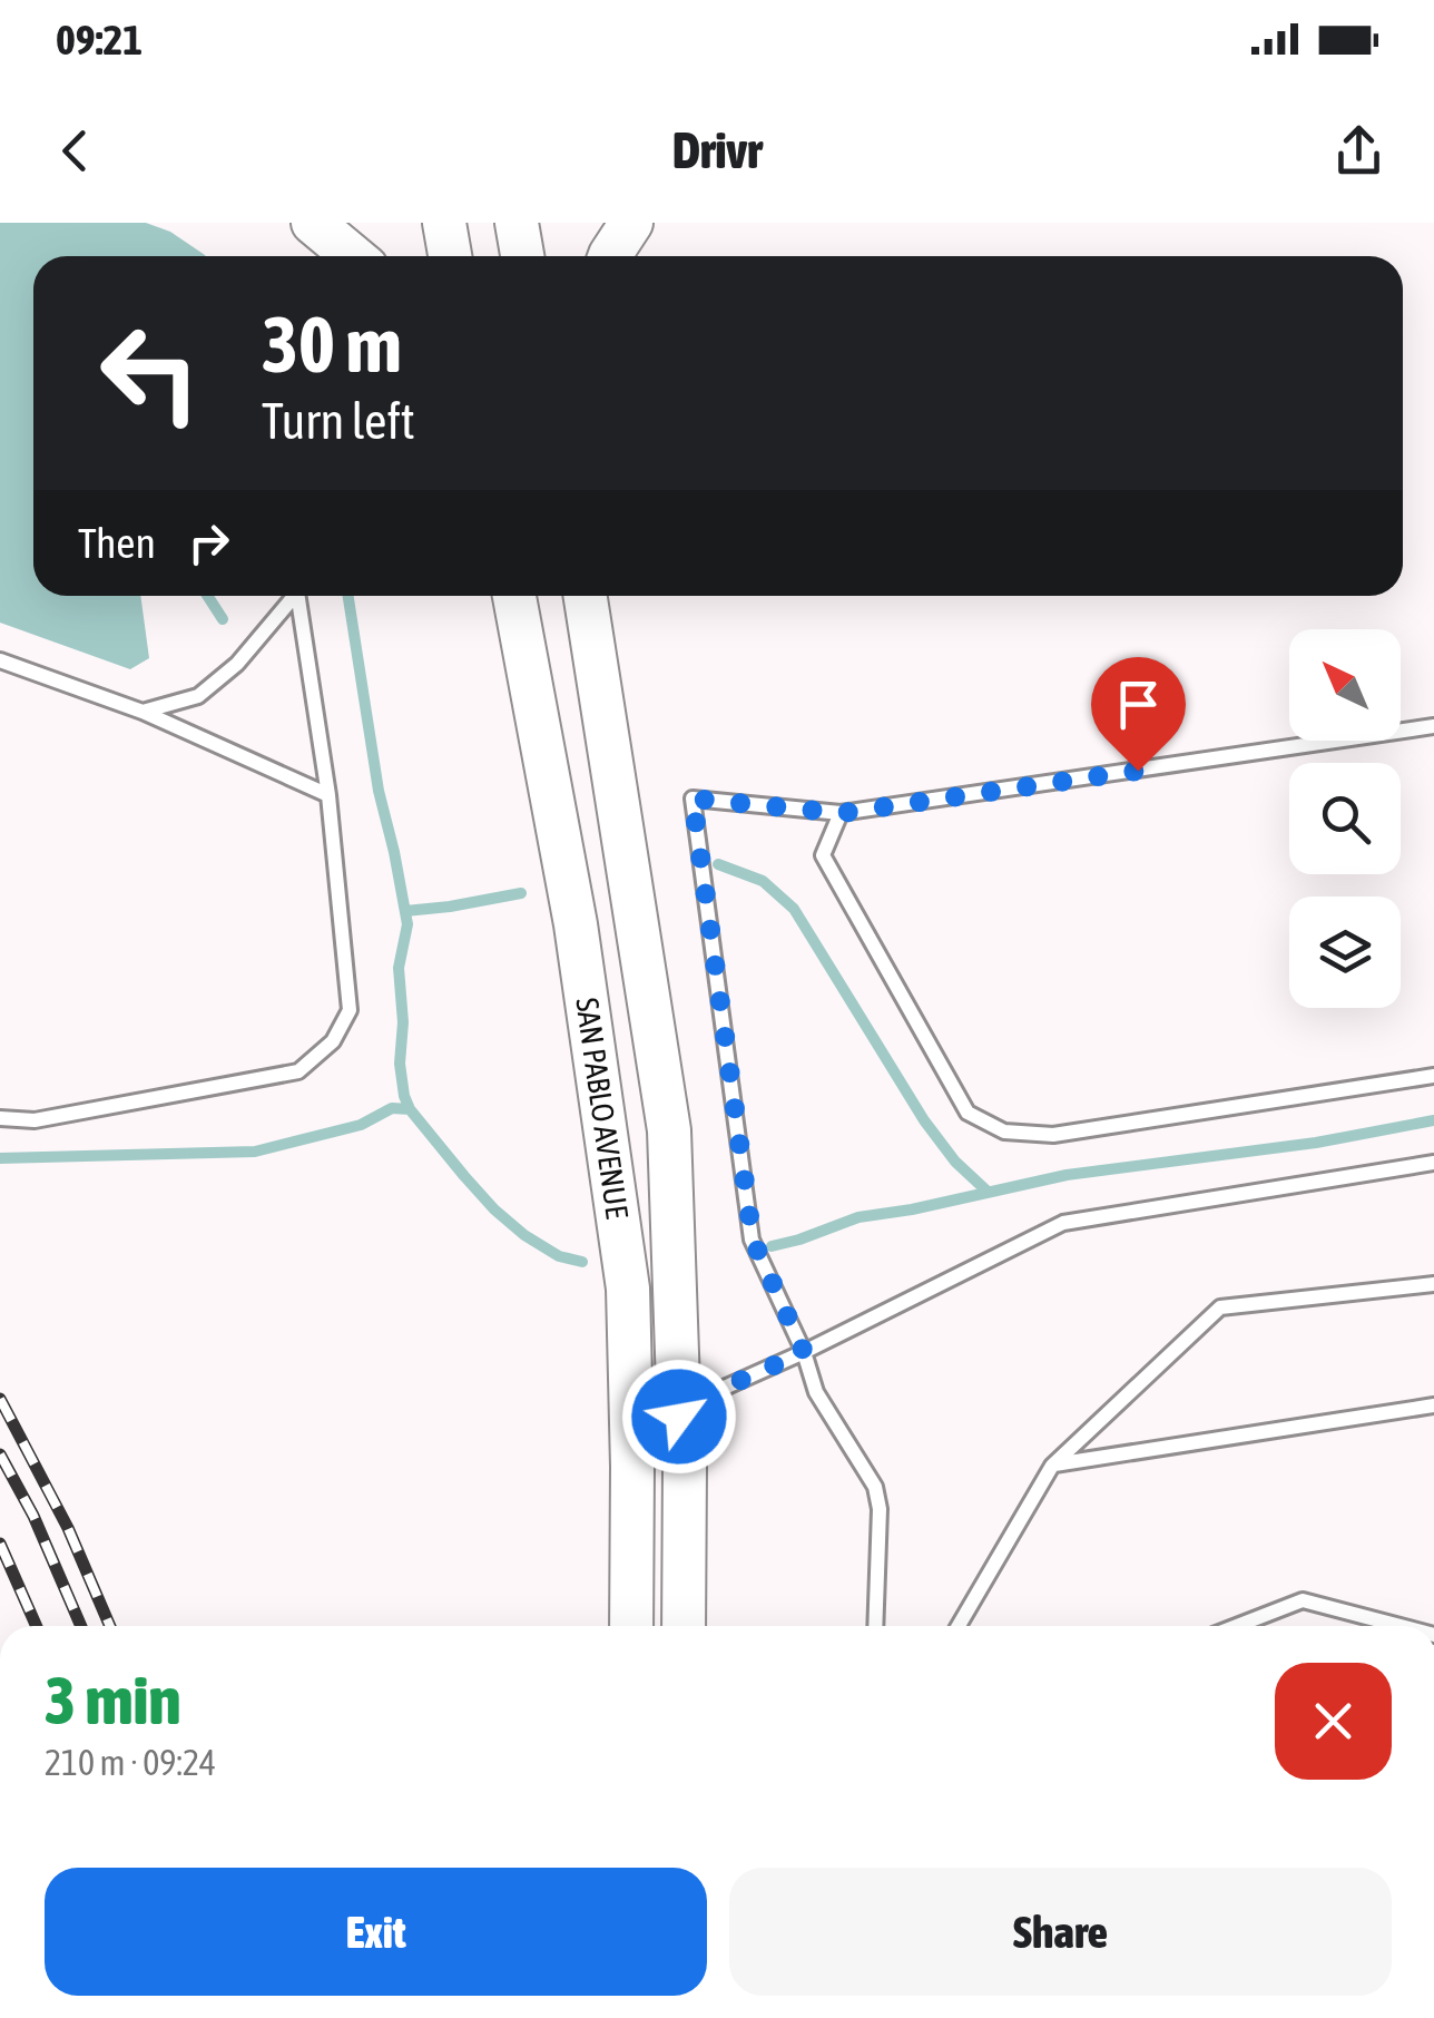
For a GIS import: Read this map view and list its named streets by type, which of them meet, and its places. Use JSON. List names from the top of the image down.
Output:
{
  "streets": {
    "main road": ["SAN PABLO AVENUE"]
  },
  "north": "top left",
  "page": {
    "status": "09:21",
    "header": "Drivr",
    "turn": ["30 m", "Turn left"],
    "then": "Then",
    "heading": ["3 min", "210 m · 09:24"],
    "buttons": ["Exit", "Share"]
  }
}
